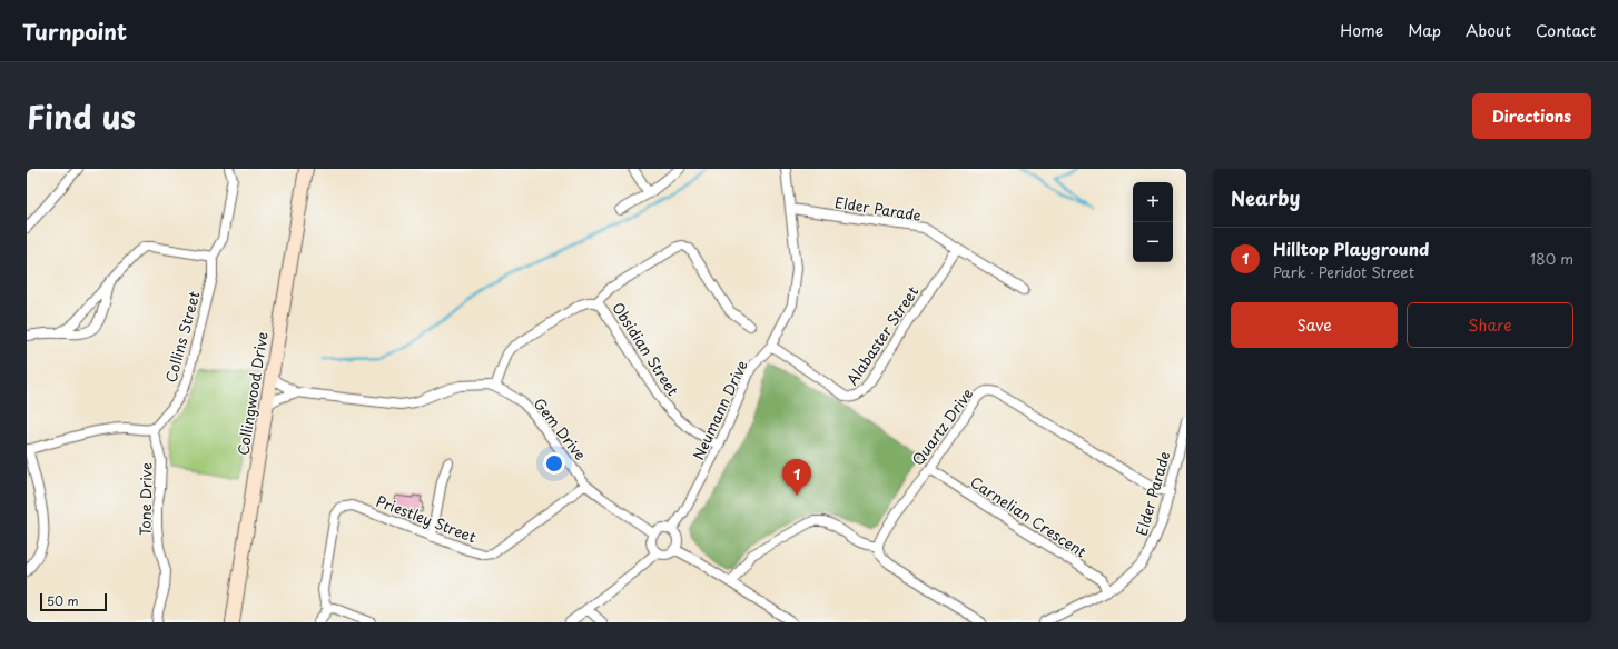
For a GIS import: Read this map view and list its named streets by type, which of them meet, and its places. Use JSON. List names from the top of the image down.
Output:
{
  "streets": {
    "main road": ["Collingwood Drive"],
    "street": [
      "Elder Parade",
      "Alabaster Street",
      "Collins Street",
      "Obsidian Street",
      "Neumann Drive",
      "Quartz Drive",
      "Gem Drive",
      "Tone Drive",
      "Carnelian Crescent",
      "Priestley Street"
    ]
  },
  "crossings": [
    ["Elder Parade", "Alabaster Street"],
    ["Elder Parade", "Neumann Drive"],
    ["Elder Parade", "Quartz Drive"],
    ["Elder Parade", "Carnelian Crescent"],
    ["Alabaster Street", "Neumann Drive"],
    ["Collins Street", "Tone Drive"],
    ["Obsidian Street", "Neumann Drive"],
    ["Obsidian Street", "Gem Drive"],
    ["Collingwood Drive", "Gem Drive"],
    ["Neumann Drive", "Gem Drive"],
    ["Quartz Drive", "Carnelian Crescent"],
    ["Gem Drive", "Priestley Street"]
  ],
  "scale_bar": "50 m",
  "page": {
    "header": "Turnpoint",
    "nav": [
      "Home",
      "Map",
      "About",
      "Contact"
    ],
    "title": "Find us",
    "buttons": [
      "Directions",
      ["Save", "Share"]
    ],
    "heading": "Nearby",
    "map_buttons": ["+", "−"],
    "list": [
      {
        "mark": "1",
        "name": "Hilltop Playground",
        "note": "Park · Peridot Street",
        "value": "180 m"
      }
    ],
    "pins": "1",
    "scale": "50 m"
  }
}
